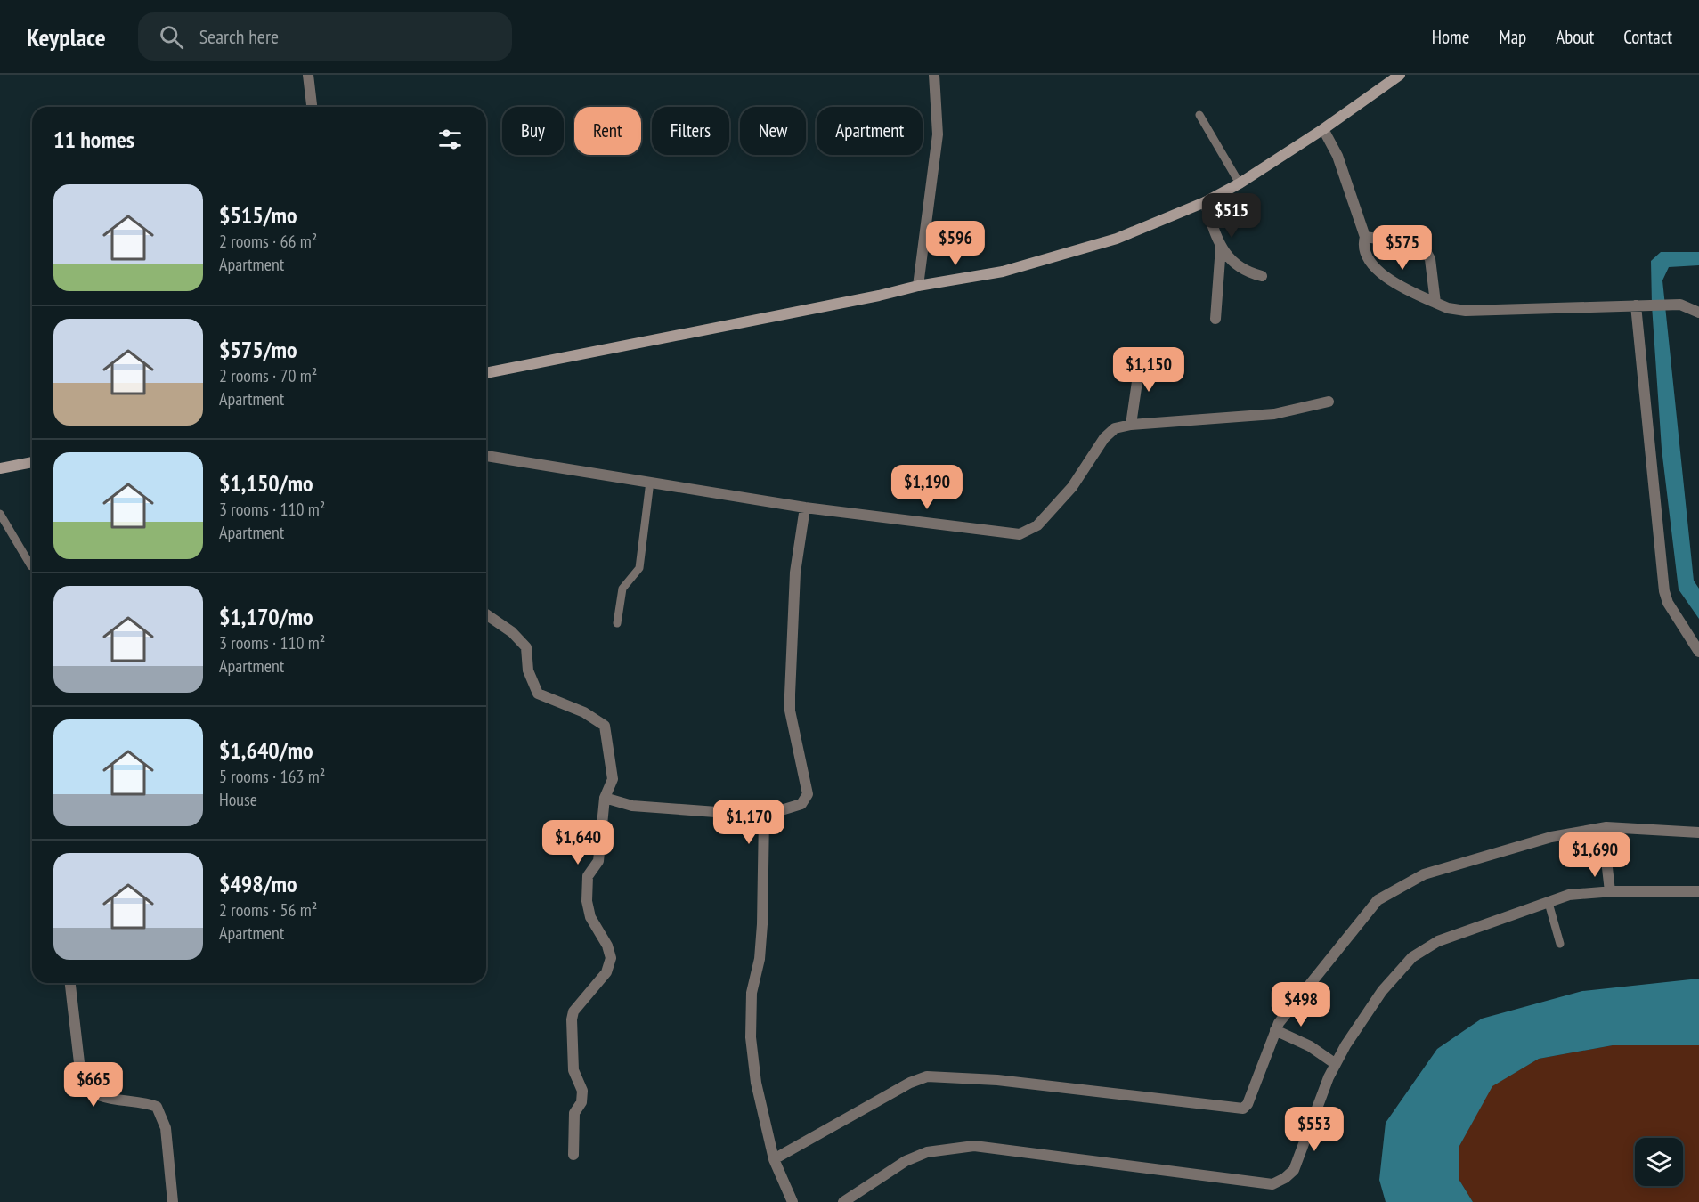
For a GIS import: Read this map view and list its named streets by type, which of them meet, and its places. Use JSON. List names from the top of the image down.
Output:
{
  "page": {
    "header": "Keyplace",
    "search": "Search here",
    "nav": [
      "Home",
      "Map",
      "About",
      "Contact"
    ],
    "chip": [
      "Buy",
      "Rent",
      "Filters",
      "New",
      "Apartment"
    ],
    "heading": "11 homes",
    "list": [
      {
        "name": "$515/mo",
        "note": "2 rooms · 66 m² · Apartment"
      },
      {
        "name": "$575/mo",
        "note": "2 rooms · 70 m² · Apartment"
      },
      {
        "name": "$1,150/mo",
        "note": "3 rooms · 110 m² · Apartment"
      },
      {
        "name": "$1,170/mo",
        "note": "3 rooms · 110 m² · Apartment"
      },
      {
        "name": "$1,640/mo",
        "note": "5 rooms · 163 m² · House"
      },
      {
        "name": "$498/mo",
        "note": "2 rooms · 56 m² · Apartment"
      }
    ],
    "price": [
      "$515",
      "$596",
      "$575",
      "$1,150",
      "$1,190",
      "$1,170",
      "$1,640",
      "$1,690",
      "$498",
      "$665",
      "$553"
    ]
  }
}
